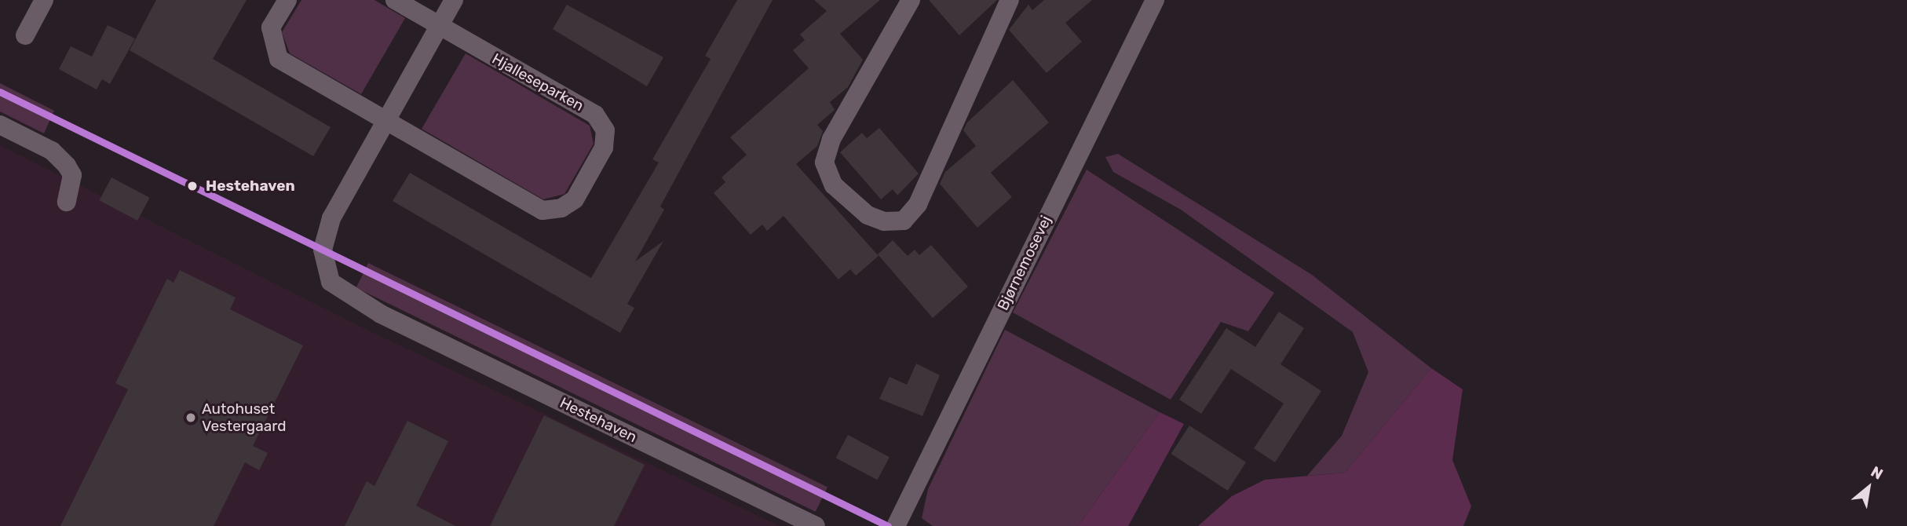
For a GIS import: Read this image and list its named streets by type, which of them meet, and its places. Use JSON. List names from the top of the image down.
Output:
{
  "streets": {
    "street": ["Hjalleseparken", "Bjørnemosevej", "Hestehaven"]
  },
  "crossings": [
    ["Hjalleseparken", "Hestehaven"]
  ],
  "places": ["Hestehaven", "Autohuset Vestergaard"],
  "north": "top right"
}
